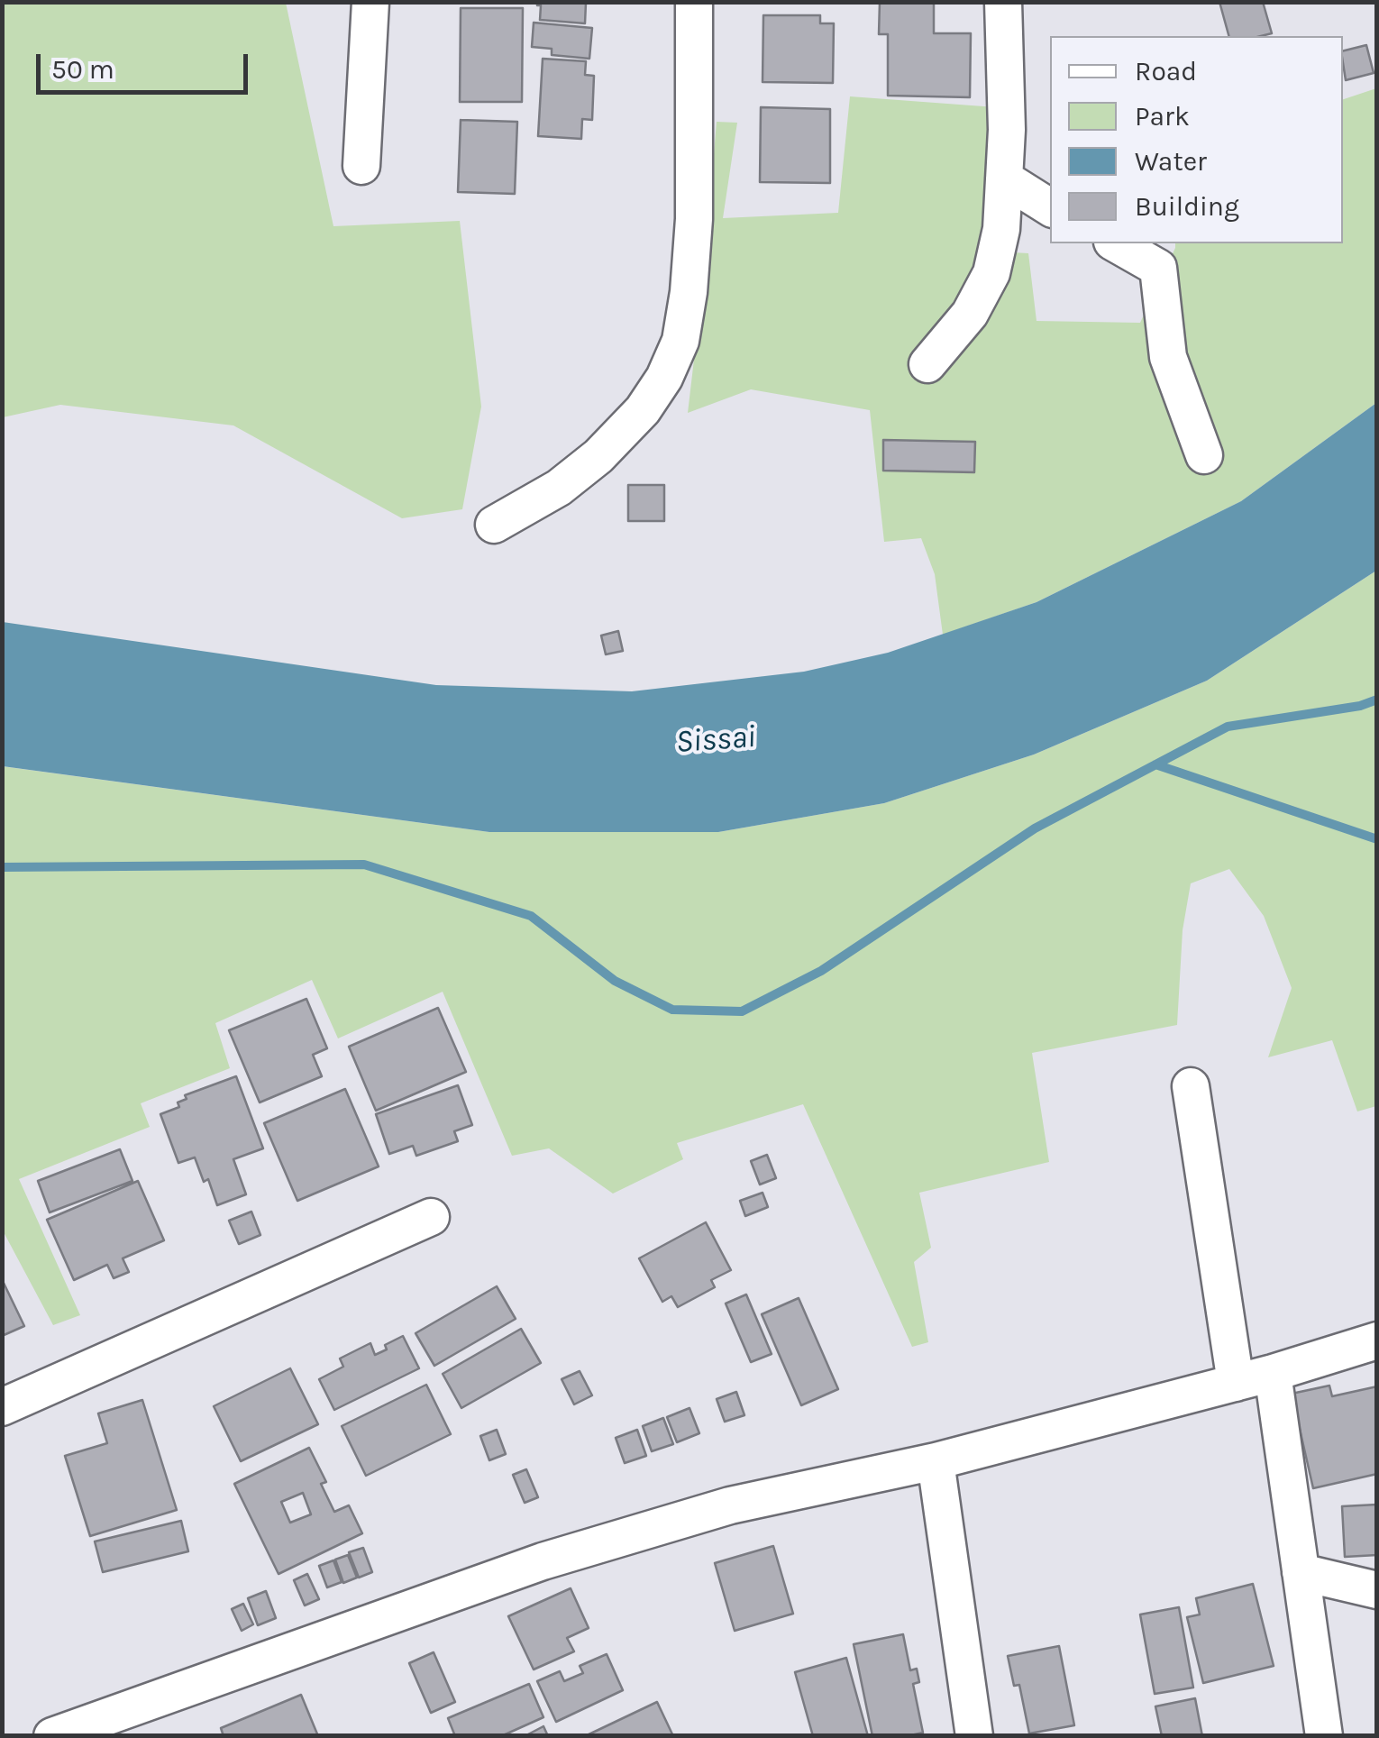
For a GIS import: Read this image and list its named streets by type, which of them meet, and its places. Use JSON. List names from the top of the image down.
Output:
{
  "water": ["Sissai"],
  "legend": [
    "Road",
    "Park",
    "Water",
    "Building"
  ],
  "scale_bar": "50 m"
}
